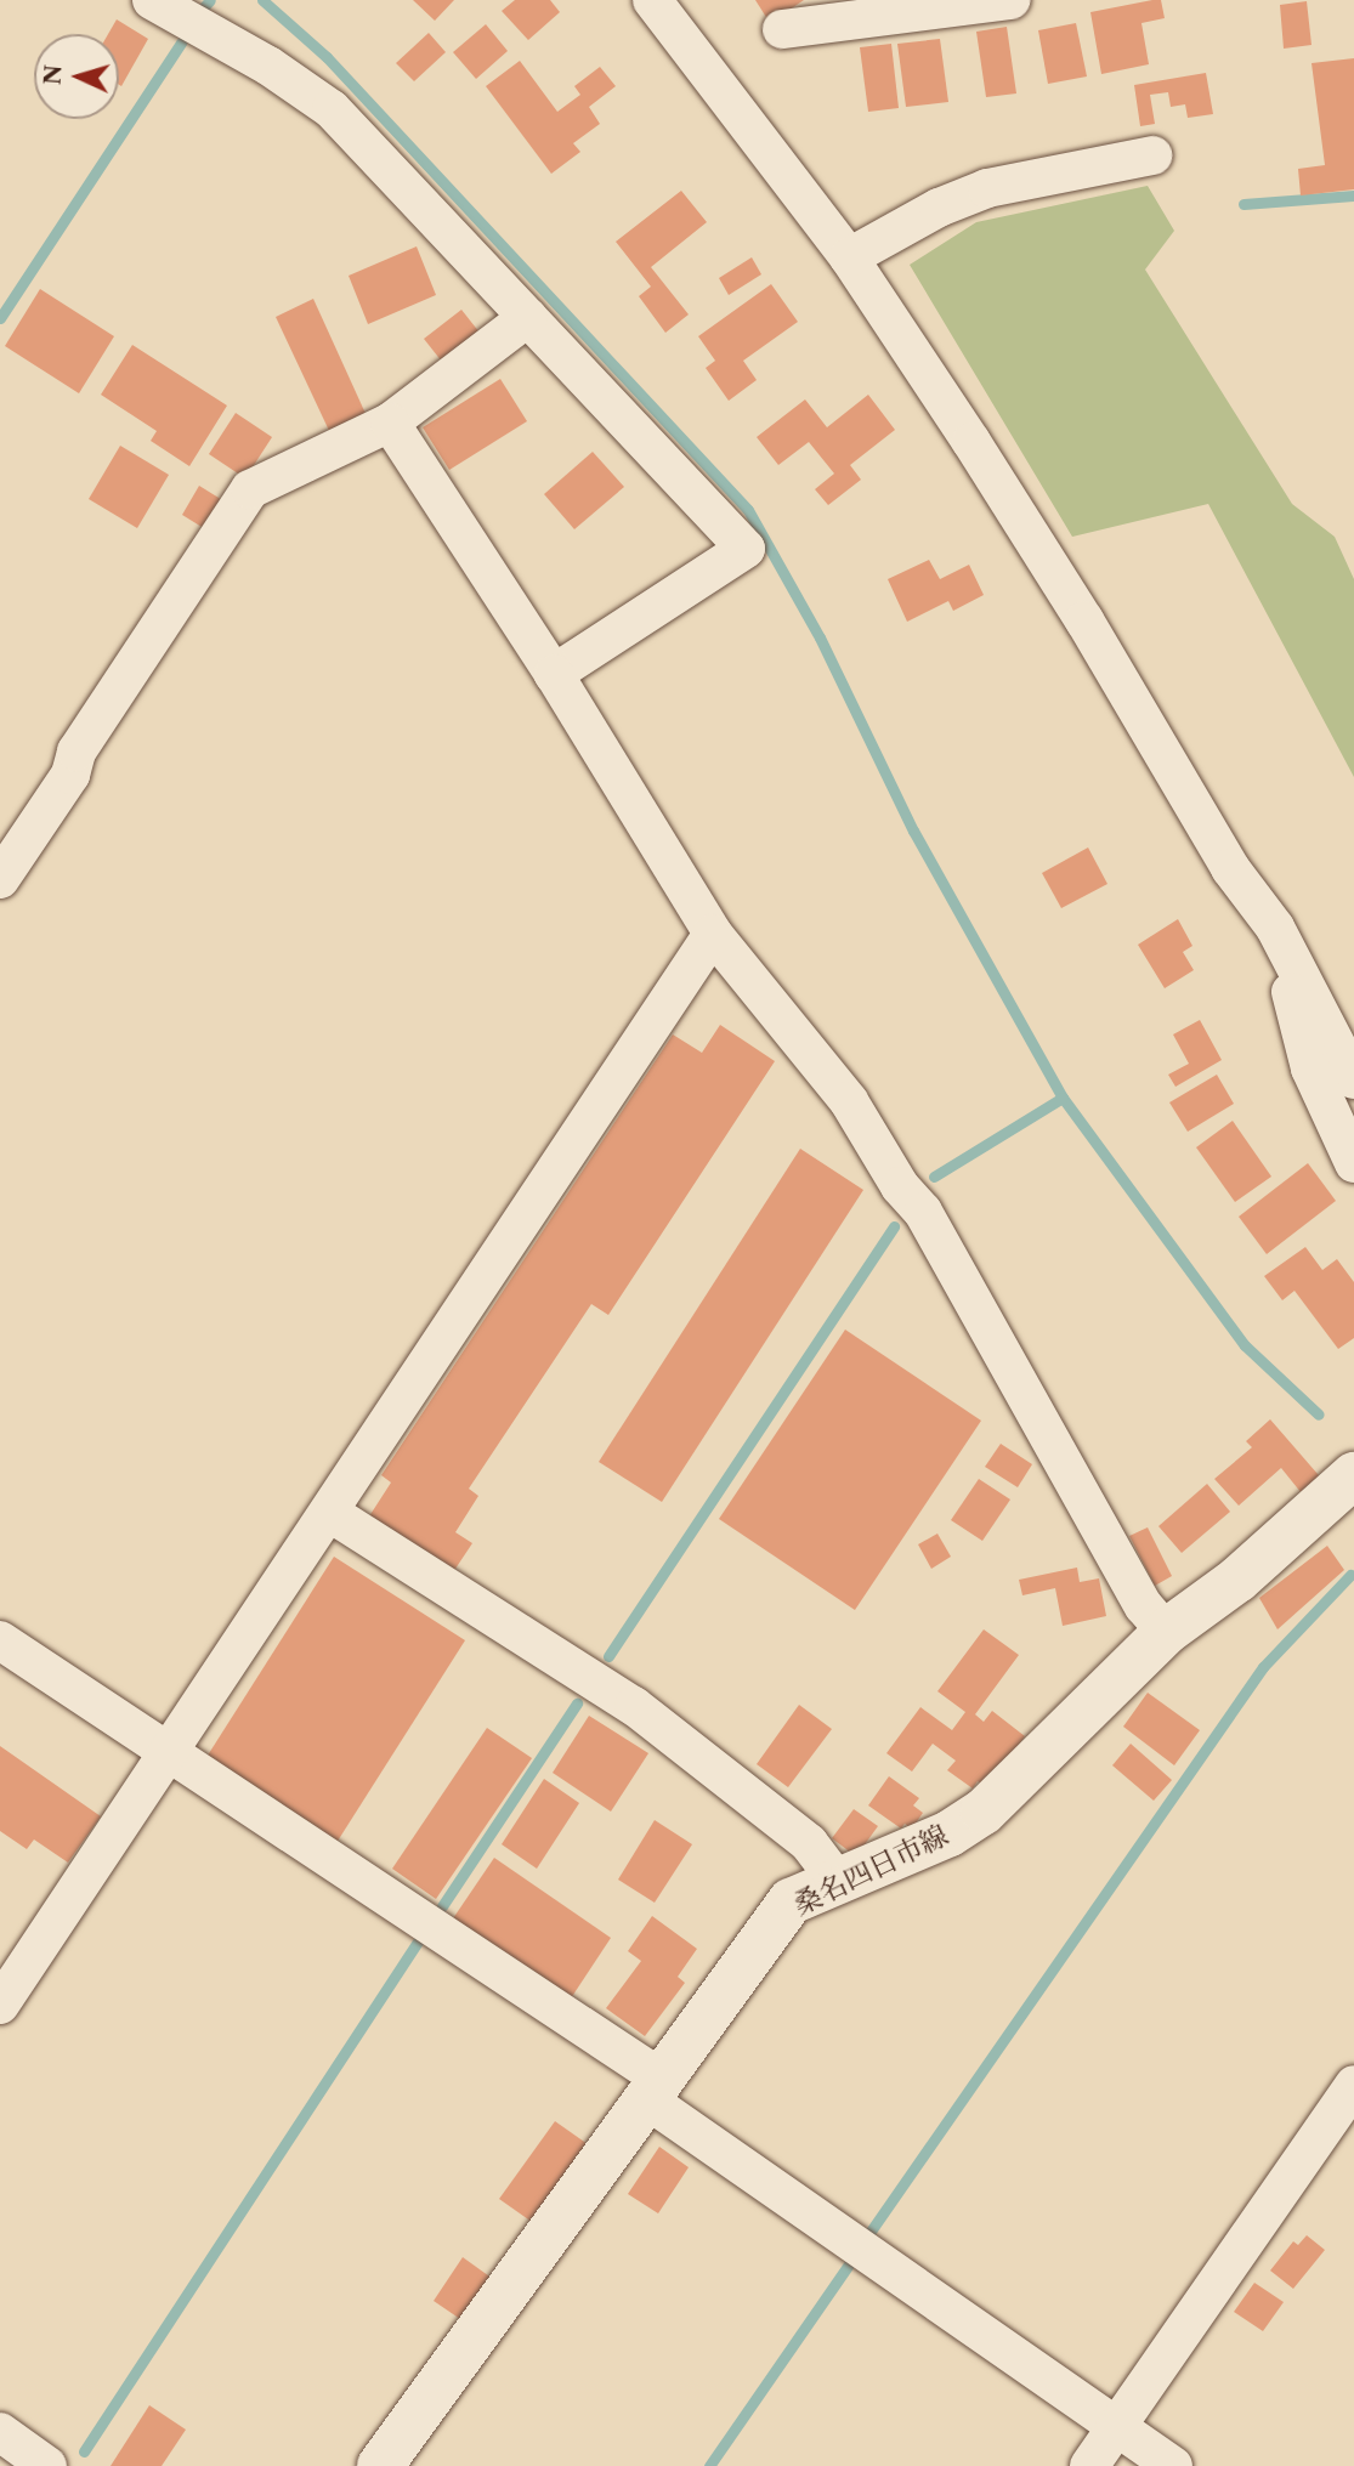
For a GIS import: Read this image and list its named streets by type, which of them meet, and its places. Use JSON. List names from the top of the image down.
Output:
{
  "streets": {
    "main road": ["桑名四日市線"]
  },
  "north": "left"
}
